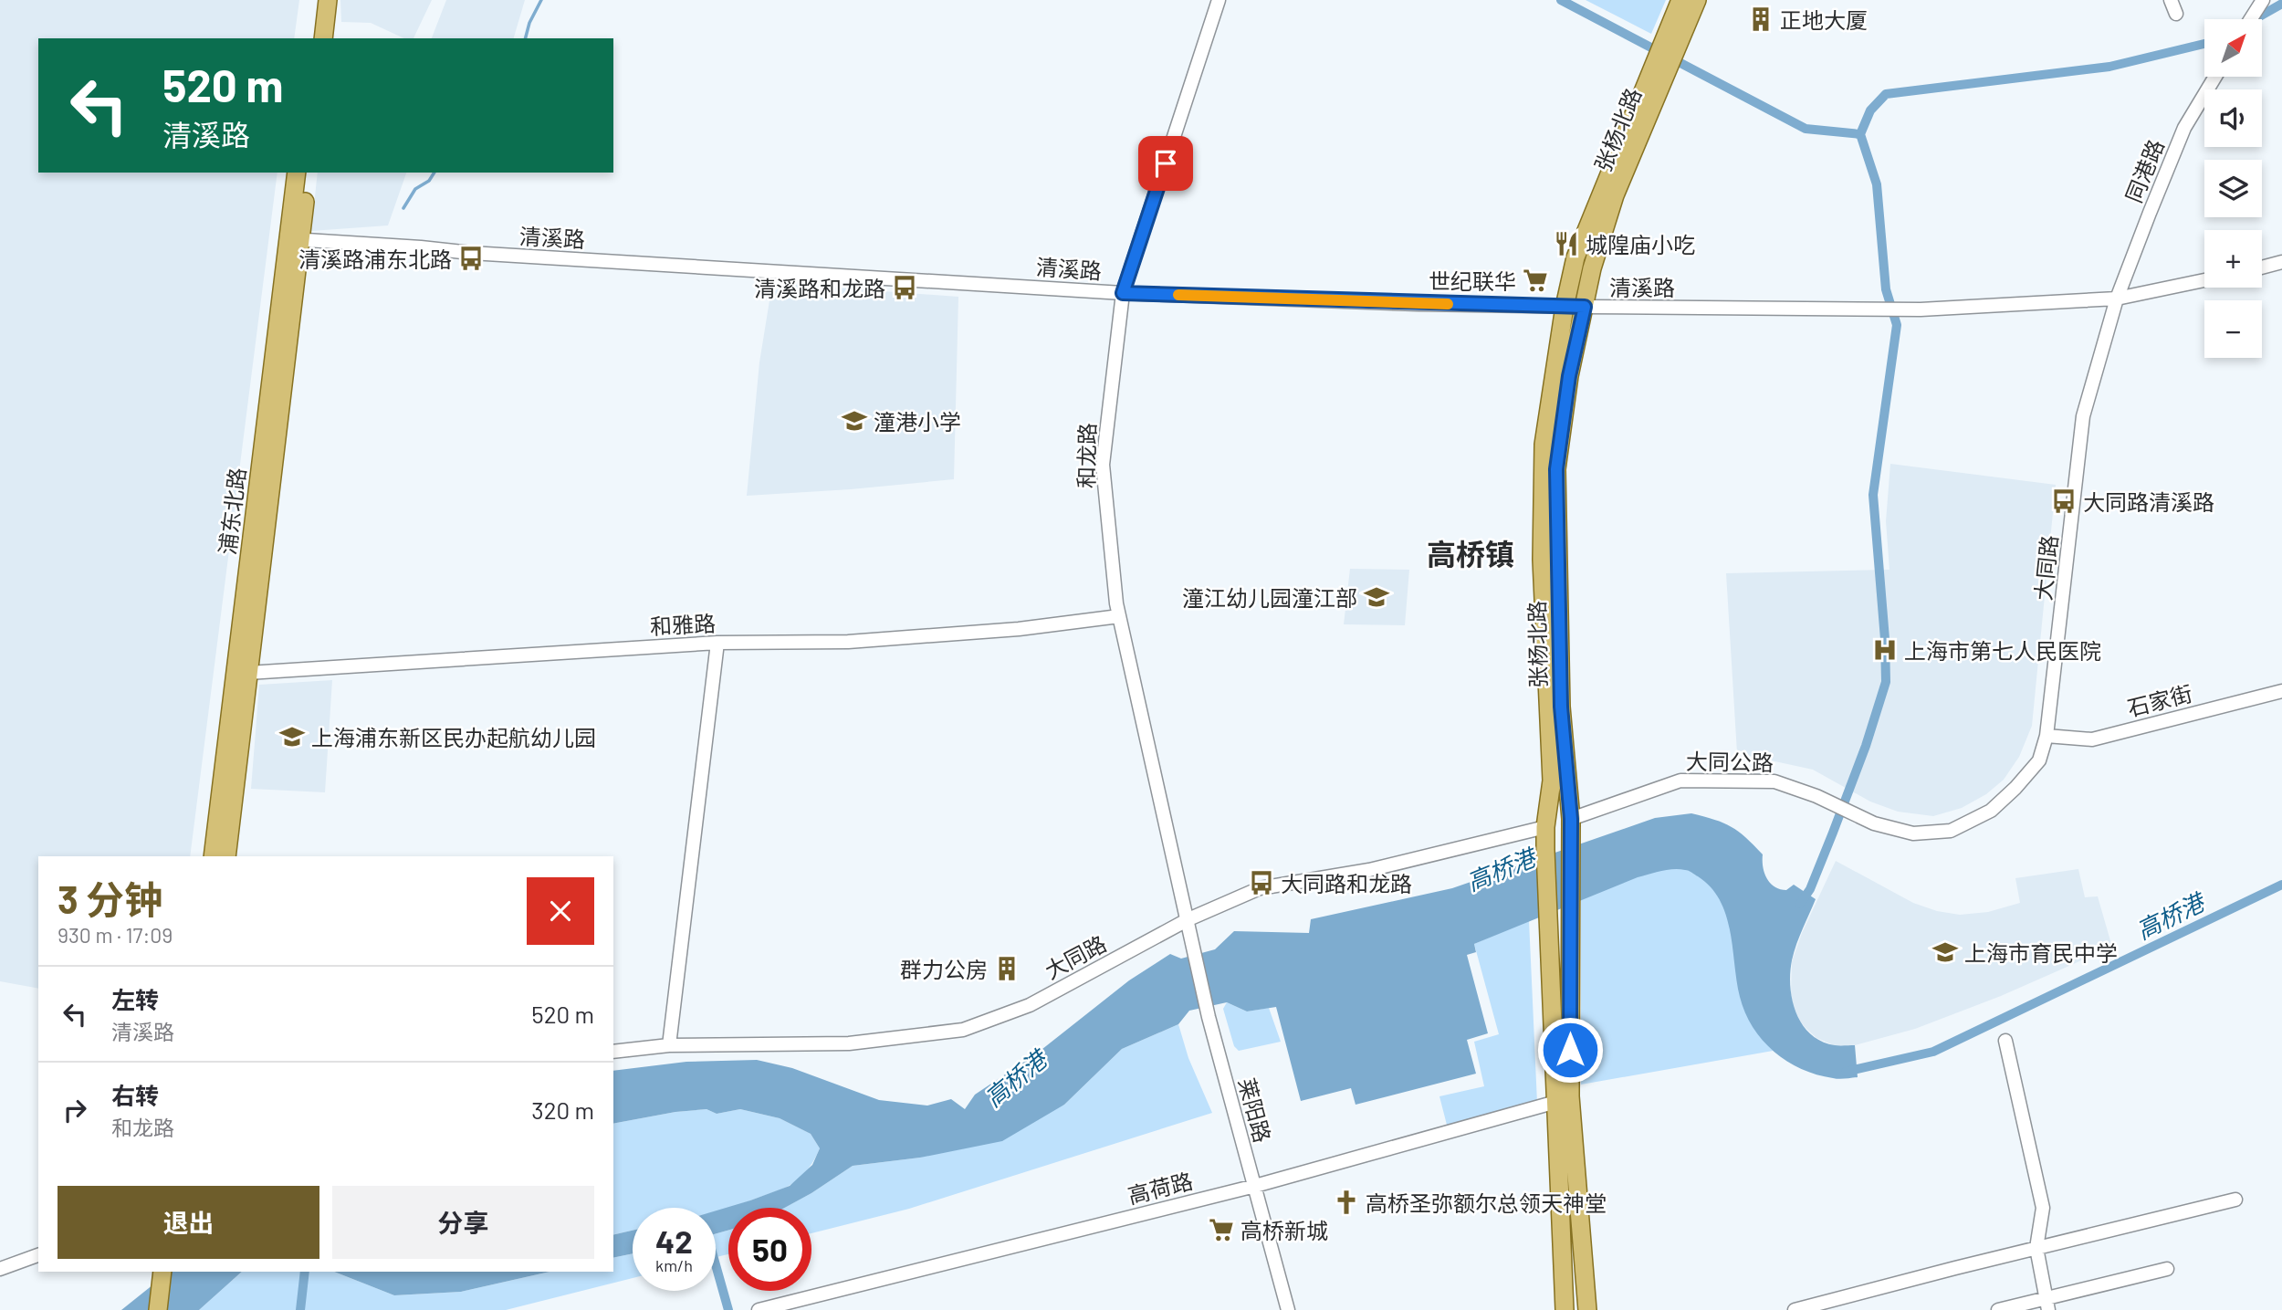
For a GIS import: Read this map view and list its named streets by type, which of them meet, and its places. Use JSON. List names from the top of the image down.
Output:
{
  "streets": {
    "main road": ["张杨北路", "浦东北路", "大同公路"],
    "street": [
      "同港路",
      "清溪路",
      "和龙路",
      "大同路",
      "和雅路",
      "石家街",
      "莱阳路",
      "高荷路"
    ]
  },
  "crossings": [
    ["张杨北路", "清溪路"],
    ["张杨北路", "大同路"],
    ["张杨北路", "大同公路"],
    ["张杨北路", "高荷路"],
    ["同港路", "清溪路"],
    ["同港路", "大同路"],
    ["清溪路", "和龙路"],
    ["清溪路", "浦东北路"],
    ["清溪路", "大同路"],
    ["和龙路", "大同路"],
    ["和龙路", "和雅路"],
    ["和龙路", "莱阳路"],
    ["浦东北路", "和雅路"],
    ["大同路", "石家街"],
    ["大同路", "大同公路"],
    ["大同路", "莱阳路"],
    ["莱阳路", "高荷路"]
  ],
  "districts": ["高桥镇"],
  "water": ["高桥港"],
  "places": {
    "building": ["正地大厦", "群力公房"],
    "restaurant": ["城隍庙小吃"],
    "bus stop": [
      "清溪路浦东北路",
      "清溪路和龙路",
      "大同路清溪路",
      "大同路和龙路"
    ],
    "supermarket": ["世纪联华", "高桥新城"],
    "school or university": [
      "潼港小学",
      "潼江幼儿园潼江部",
      "上海浦东新区民办起航幼儿园",
      "上海市育民中学"
    ],
    "hospital": ["上海市第七人民医院"],
    "church": ["高桥圣弥额尔总领天神堂"]
  },
  "north": "top right",
  "page": {
    "map_buttons": ["+", "−"],
    "turn": ["520 m", "清溪路"],
    "heading": ["3 分钟", "930 m · 17:09"],
    "list": [
      {
        "name": "左转",
        "note": "清溪路",
        "value": "520 m"
      },
      {
        "name": "右转",
        "note": "和龙路",
        "value": "320 m"
      }
    ],
    "buttons": ["退出", "分享"],
    "speed": "42 km/h",
    "limit": "50"
  }
}
